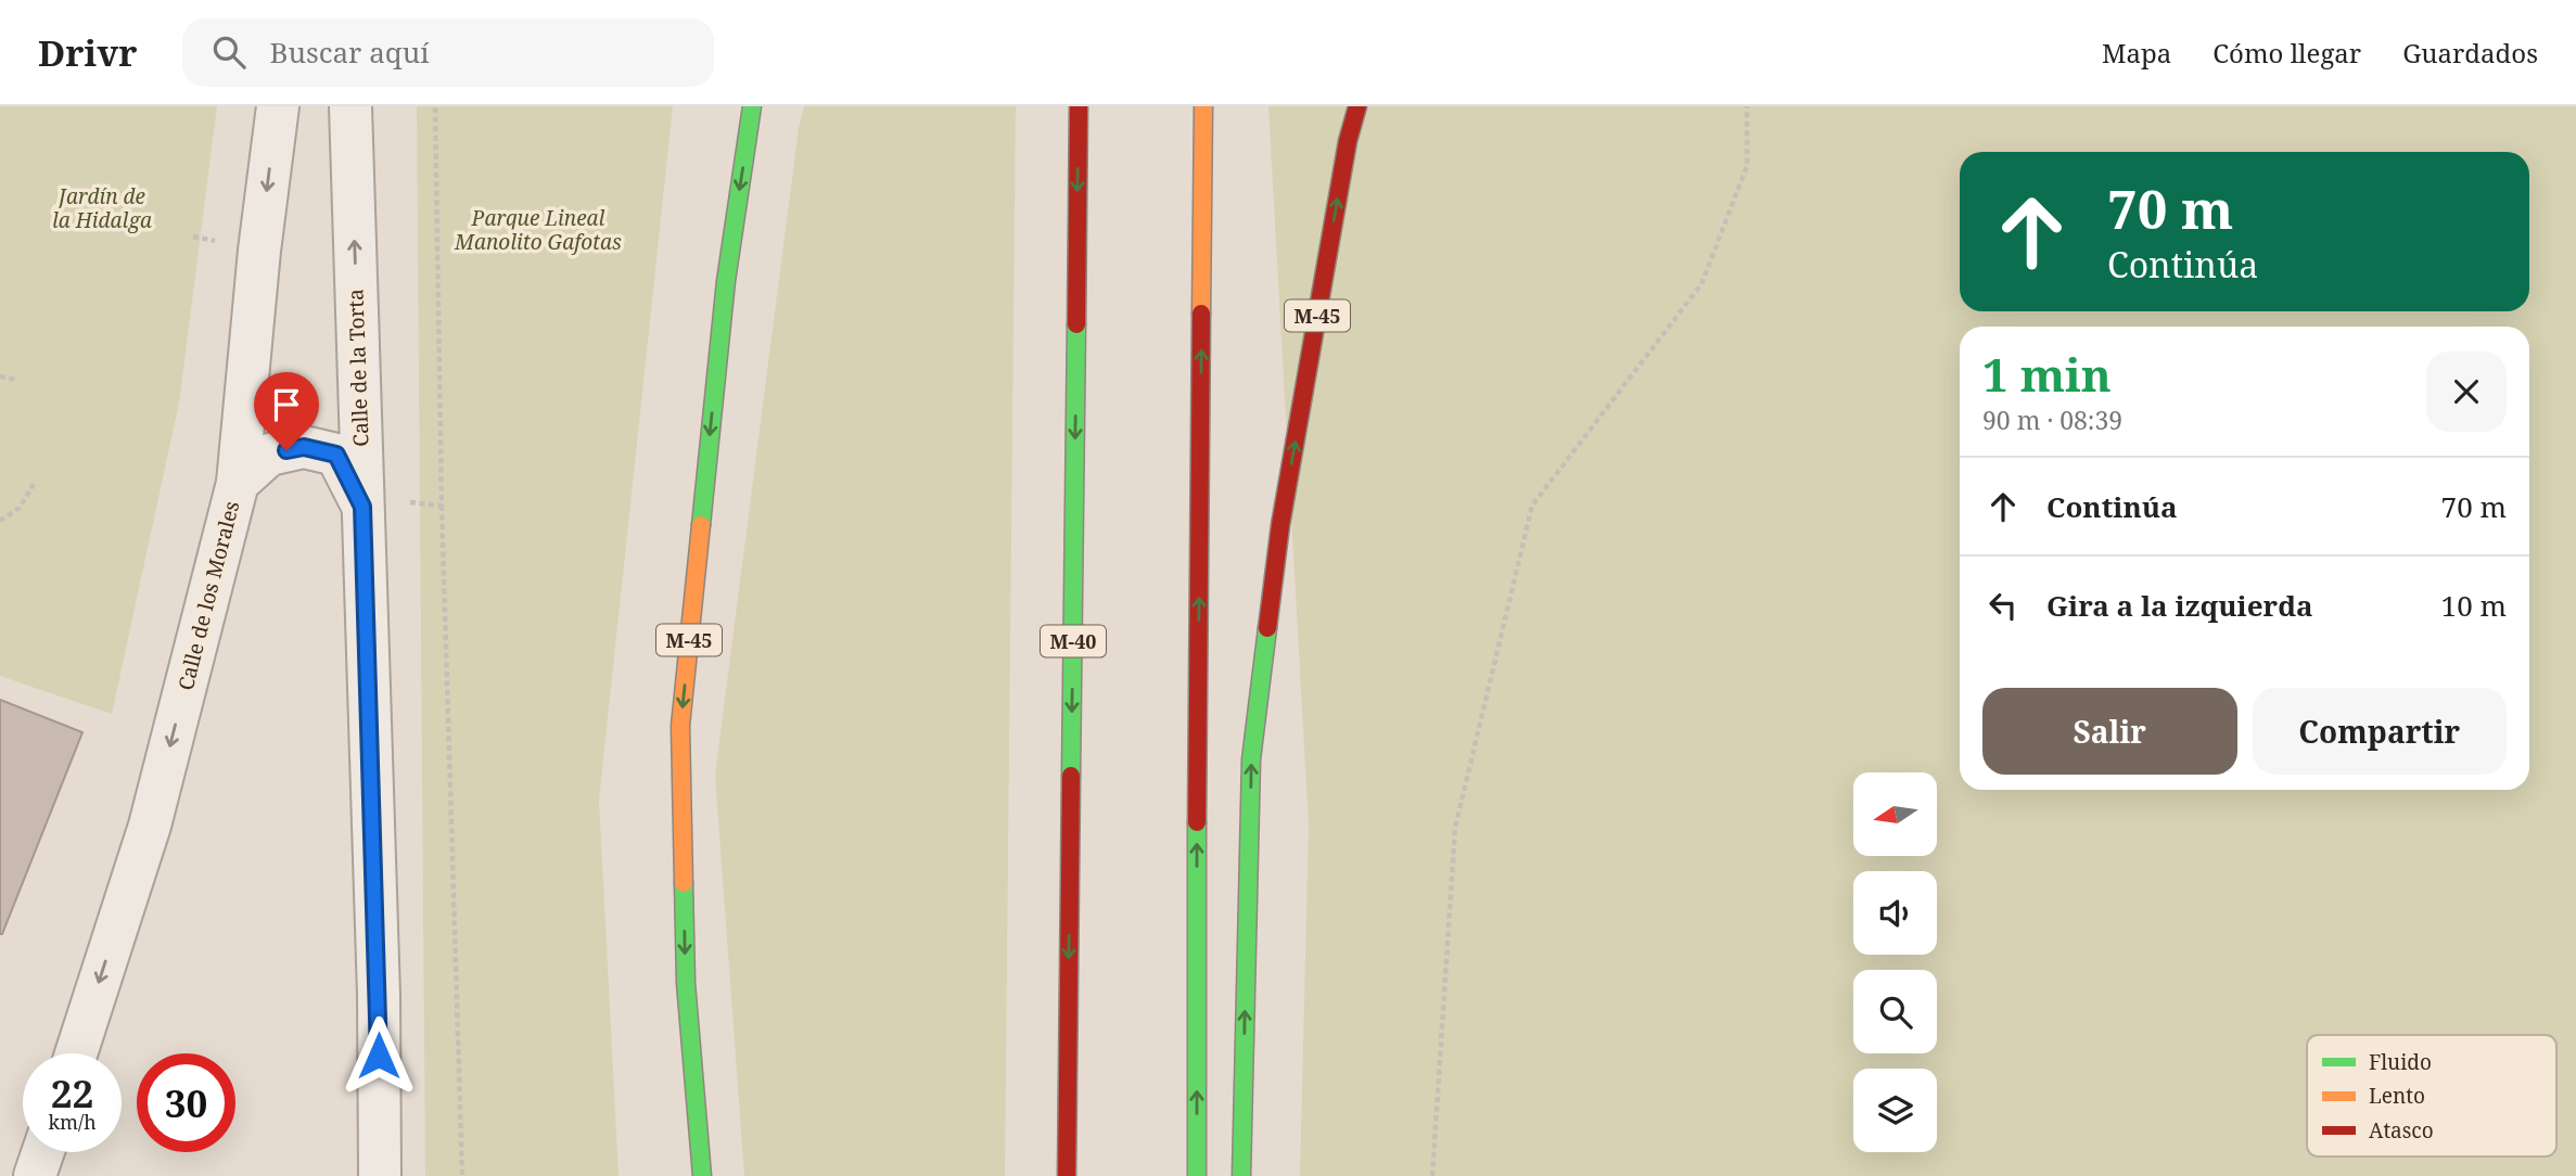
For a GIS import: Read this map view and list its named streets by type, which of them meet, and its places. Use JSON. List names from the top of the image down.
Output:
{
  "streets": {
    "highway": ["M-45", "M-40"],
    "street": ["Calle de la Torta", "Calle de los Morales"]
  },
  "one_way": ["Calle de la Torta", "Calle de los Morales"],
  "parks": ["Jardín de la Hidalga", "Parque Lineal Manolito Gafotas"],
  "legend": ["Fluido", "Lento", "Atasco"],
  "north": "left",
  "page": {
    "header": "Drivr",
    "search": "Buscar aquí",
    "nav": ["Mapa", "Cómo llegar", "Guardados"],
    "turn": ["70 m", "Continúa"],
    "heading": ["1 min", "90 m · 08:39"],
    "list": [
      {
        "name": "Continúa",
        "value": "70 m"
      },
      {
        "name": "Gira a la izquierda",
        "value": "10 m"
      }
    ],
    "buttons": ["Salir", "Compartir"],
    "speed": "22 km/h",
    "limit": "30"
  }
}
